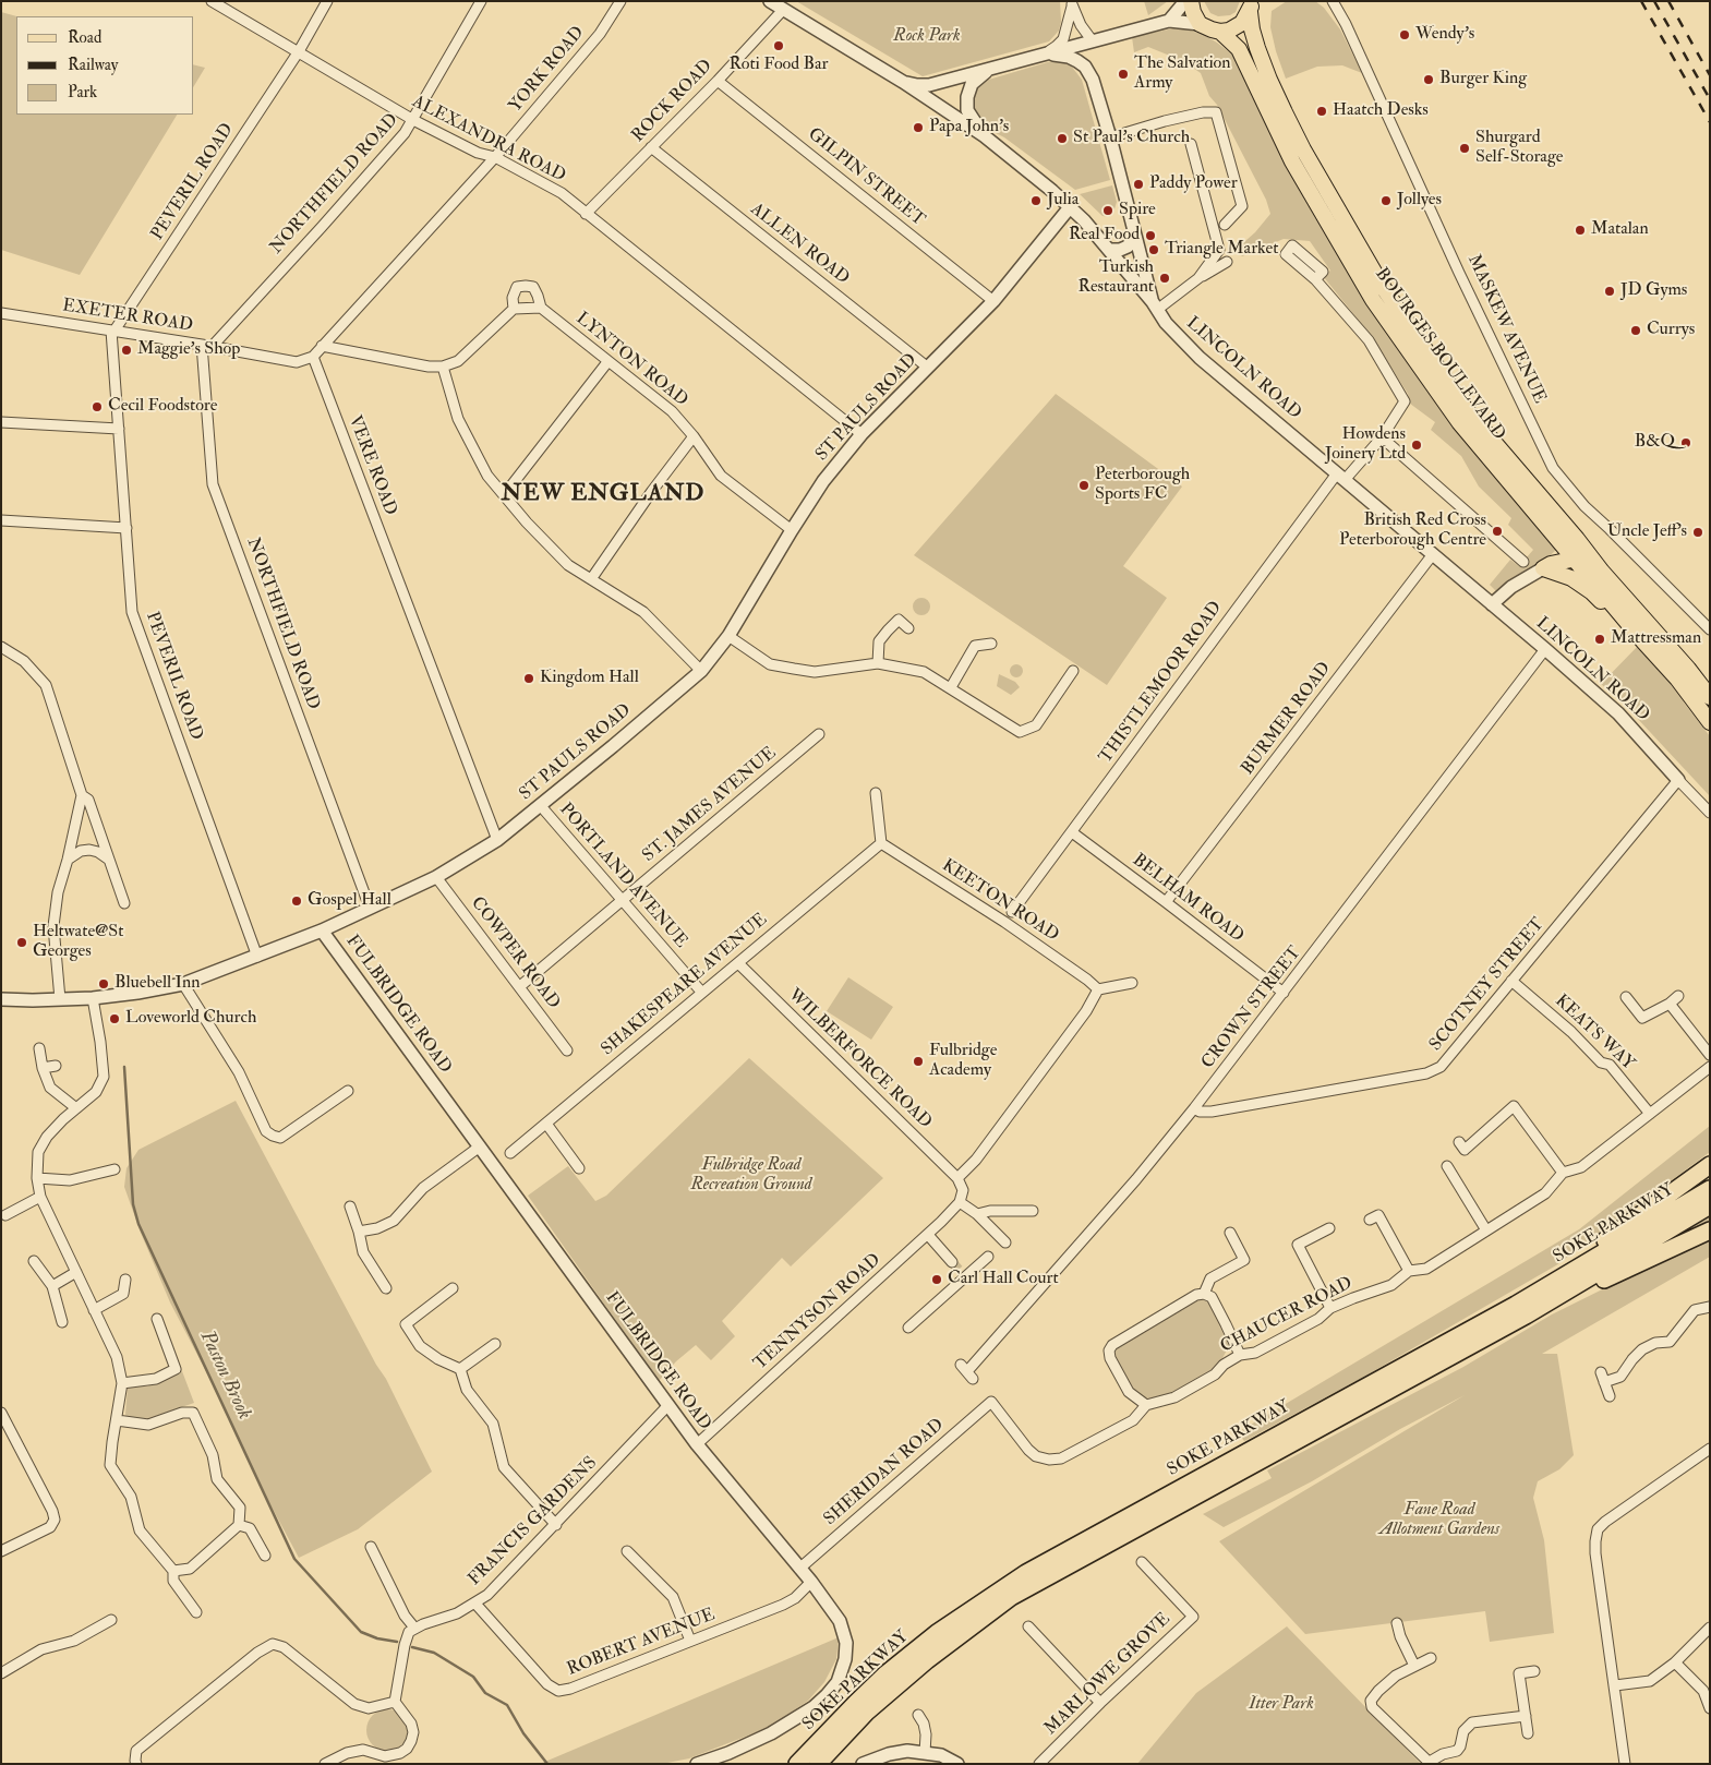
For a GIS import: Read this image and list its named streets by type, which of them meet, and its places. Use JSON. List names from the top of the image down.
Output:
{
  "streets": {
    "highway": ["SOKE PARKWAY"],
    "main road": ["BOURGES BOULEVARD"],
    "street": [
      "YORK ROAD",
      "ROCK ROAD",
      "ALEXANDRA ROAD",
      "GILPIN STREET",
      "PEVERIL ROAD",
      "NORTHFIELD ROAD",
      "ALLEN ROAD",
      "EXETER ROAD",
      "MASKEW AVENUE",
      "LYNTON ROAD",
      "LINCOLN ROAD",
      "ST PAULS ROAD",
      "VERE ROAD",
      "THISTLEMOOR ROAD",
      "BURMER ROAD",
      "ST. JAMES AVENUE",
      "PORTLAND AVENUE",
      "BELHAM ROAD",
      "KEETON ROAD",
      "COWPER ROAD",
      "SHAKESPEARE AVENUE",
      "SCOTNEY STREET",
      "FULBRIDGE ROAD",
      "CROWN STREET",
      "KEATS WAY",
      "WILBERFORCE ROAD",
      "TENNYSON ROAD",
      "CHAUCER ROAD",
      "SHERIDAN ROAD",
      "FRANCIS GARDENS",
      "ROBERT AVENUE",
      "MARLOWE GROVE"
    ]
  },
  "crossings": [
    ["YORK ROAD", "ALEXANDRA ROAD"],
    ["ROCK ROAD", "ALEXANDRA ROAD"],
    ["ROCK ROAD", "GILPIN STREET"],
    ["ROCK ROAD", "ALLEN ROAD"],
    ["ROCK ROAD", "LINCOLN ROAD"],
    ["ALEXANDRA ROAD", "PEVERIL ROAD"],
    ["ALEXANDRA ROAD", "NORTHFIELD ROAD"],
    ["ALEXANDRA ROAD", "ST PAULS ROAD"],
    ["GILPIN STREET", "ST PAULS ROAD"],
    ["PEVERIL ROAD", "EXETER ROAD"],
    ["PEVERIL ROAD", "ST PAULS ROAD"],
    ["NORTHFIELD ROAD", "EXETER ROAD"],
    ["NORTHFIELD ROAD", "ST PAULS ROAD"],
    ["ALLEN ROAD", "ST PAULS ROAD"],
    ["EXETER ROAD", "VERE ROAD"],
    ["LYNTON ROAD", "ST PAULS ROAD"],
    ["LINCOLN ROAD", "ST PAULS ROAD"],
    ["LINCOLN ROAD", "THISTLEMOOR ROAD"],
    ["LINCOLN ROAD", "BURMER ROAD"],
    ["LINCOLN ROAD", "SCOTNEY STREET"],
    ["LINCOLN ROAD", "CROWN STREET"],
    ["ST PAULS ROAD", "VERE ROAD"],
    ["ST PAULS ROAD", "PORTLAND AVENUE"],
    ["ST PAULS ROAD", "COWPER ROAD"],
    ["ST PAULS ROAD", "FULBRIDGE ROAD"],
    ["THISTLEMOOR ROAD", "BELHAM ROAD"],
    ["BURMER ROAD", "BELHAM ROAD"],
    ["ST. JAMES AVENUE", "PORTLAND AVENUE"],
    ["ST. JAMES AVENUE", "COWPER ROAD"],
    ["PORTLAND AVENUE", "SHAKESPEARE AVENUE"],
    ["BELHAM ROAD", "CROWN STREET"],
    ["KEETON ROAD", "SHAKESPEARE AVENUE"],
    ["SHAKESPEARE AVENUE", "WILBERFORCE ROAD"],
    ["SCOTNEY STREET", "CROWN STREET"],
    ["SCOTNEY STREET", "KEATS WAY"],
    ["FULBRIDGE ROAD", "TENNYSON ROAD"],
    ["FULBRIDGE ROAD", "SHERIDAN ROAD"],
    ["FULBRIDGE ROAD", "FRANCIS GARDENS"],
    ["FULBRIDGE ROAD", "ROBERT AVENUE"],
    ["KEATS WAY", "CHAUCER ROAD"],
    ["CHAUCER ROAD", "SHERIDAN ROAD"],
    ["FRANCIS GARDENS", "ROBERT AVENUE"]
  ],
  "districts": ["NEW ENGLAND"],
  "water": ["Paston Brook"],
  "parks": [
    "Rock Park",
    "Fulbridge Road Recreation Ground",
    "Fane Road Allotment Gardens",
    "Itter Park"
  ],
  "places": [
    "Wendy's",
    "Roti Food Bar",
    "The Salvation Army",
    "Burger King",
    "Haatch Desks",
    "Papa John's",
    "St Paul's Church",
    "Shurgard Self-Storage",
    "Paddy Power",
    "Julia",
    "Jollyes",
    "Spire",
    "Matalan",
    "Real Food",
    "Triangle Market",
    "Turkish Restaurant",
    "JD Gyms",
    "Currys",
    "Maggie's Shop",
    "Cecil Foodstore",
    "B&Q",
    "Howdens Joinery Ltd",
    "Peterborough Sports FC",
    "British Red Cross Peterborough Centre",
    "Uncle Jeff's",
    "Mattressman",
    "Kingdom Hall",
    "Gospel Hall",
    "Heltwate@St Georges",
    "Bluebell Inn",
    "Loveworld Church",
    "Fulbridge Academy",
    "Carl Hall Court"
  ],
  "legend": ["Road", "Railway", "Park"]
}
